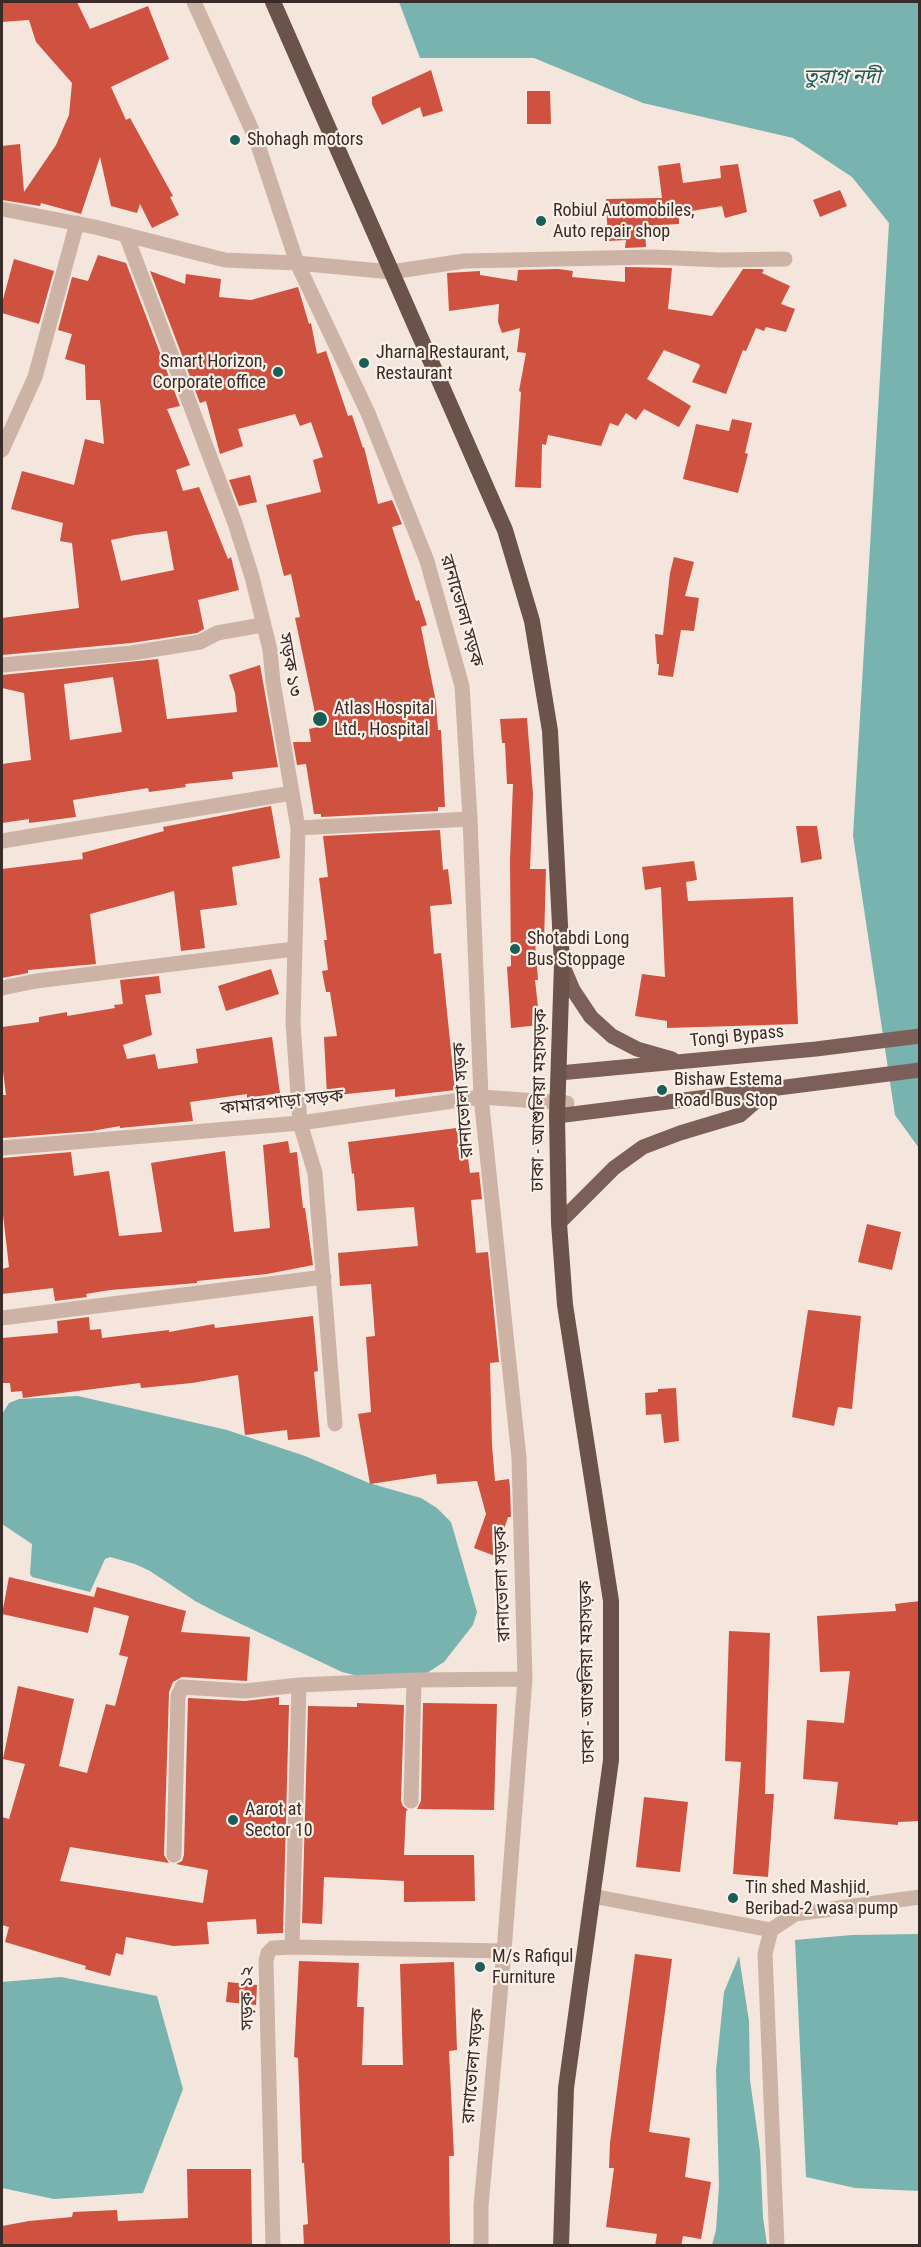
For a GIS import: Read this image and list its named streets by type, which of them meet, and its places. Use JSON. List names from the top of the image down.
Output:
{
  "streets": {
    "highway": ["ঢাকা - আশুলিয়া মহাসড়ক"],
    "main road": ["Tongi Bypass"],
    "street": [
      "রানাভোলা সড়ক",
      "সড়ক ১৩",
      "কামারপাড়া সড়ক",
      "সড়ক ১২"
    ]
  },
  "crossings": [
    ["রানাভোলা সড়ক", "কামারপাড়া সড়ক"],
    ["রানাভোলা সড়ক", "সড়ক ১২"],
    ["সড়ক ১৩", "কামারপাড়া সড়ক"],
    ["Tongi Bypass", "ঢাকা - আশুলিয়া মহাসড়ক"],
    ["ঢাকা - আশুলিয়া মহাসড়ক", "কামারপাড়া সড়ক"]
  ],
  "water": ["তুরাগ নদী"],
  "places": [
    "Shohagh motors",
    "Robiul Automobiles, Auto repair shop",
    "Jharna Restaurant, Restaurant",
    "Smart Horizon, Corporate office",
    "Atlas Hospital Ltd., Hospital",
    "Shotabdi Long Bus Stoppage",
    "Bishaw Estema Road Bus Stop",
    "Aarot at Sector 10",
    "Tin shed Mashjid, Beribad-2 wasa pump",
    "M/s Rafiqul Furniture"
  ]
}
